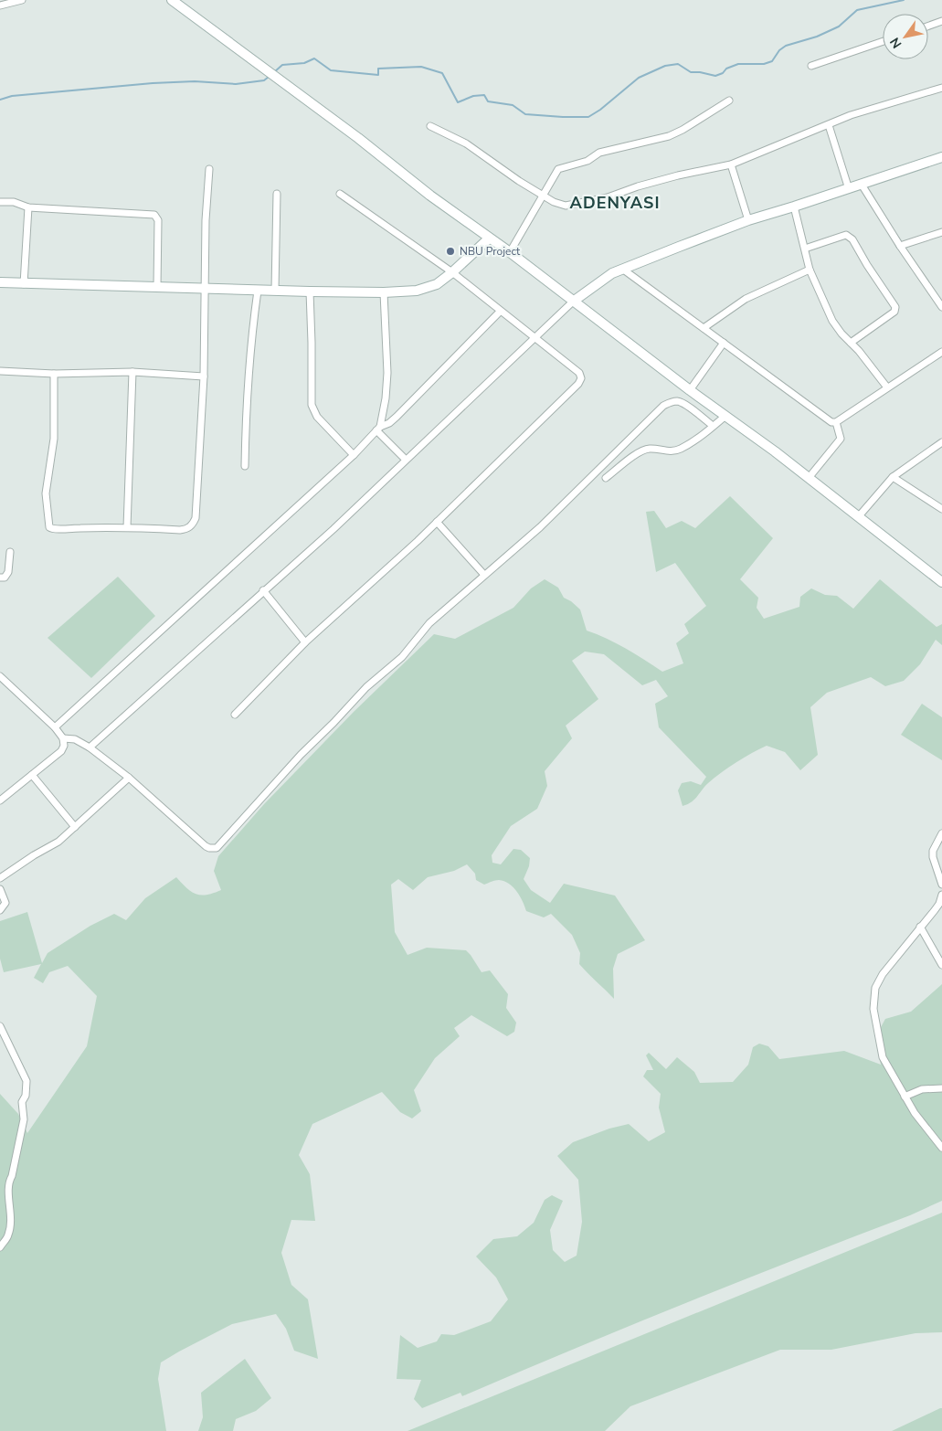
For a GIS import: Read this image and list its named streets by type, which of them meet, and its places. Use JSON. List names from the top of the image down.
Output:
{
  "districts": ["ADENYASI"],
  "places": ["NBU Project"],
  "north": "bottom left"
}
